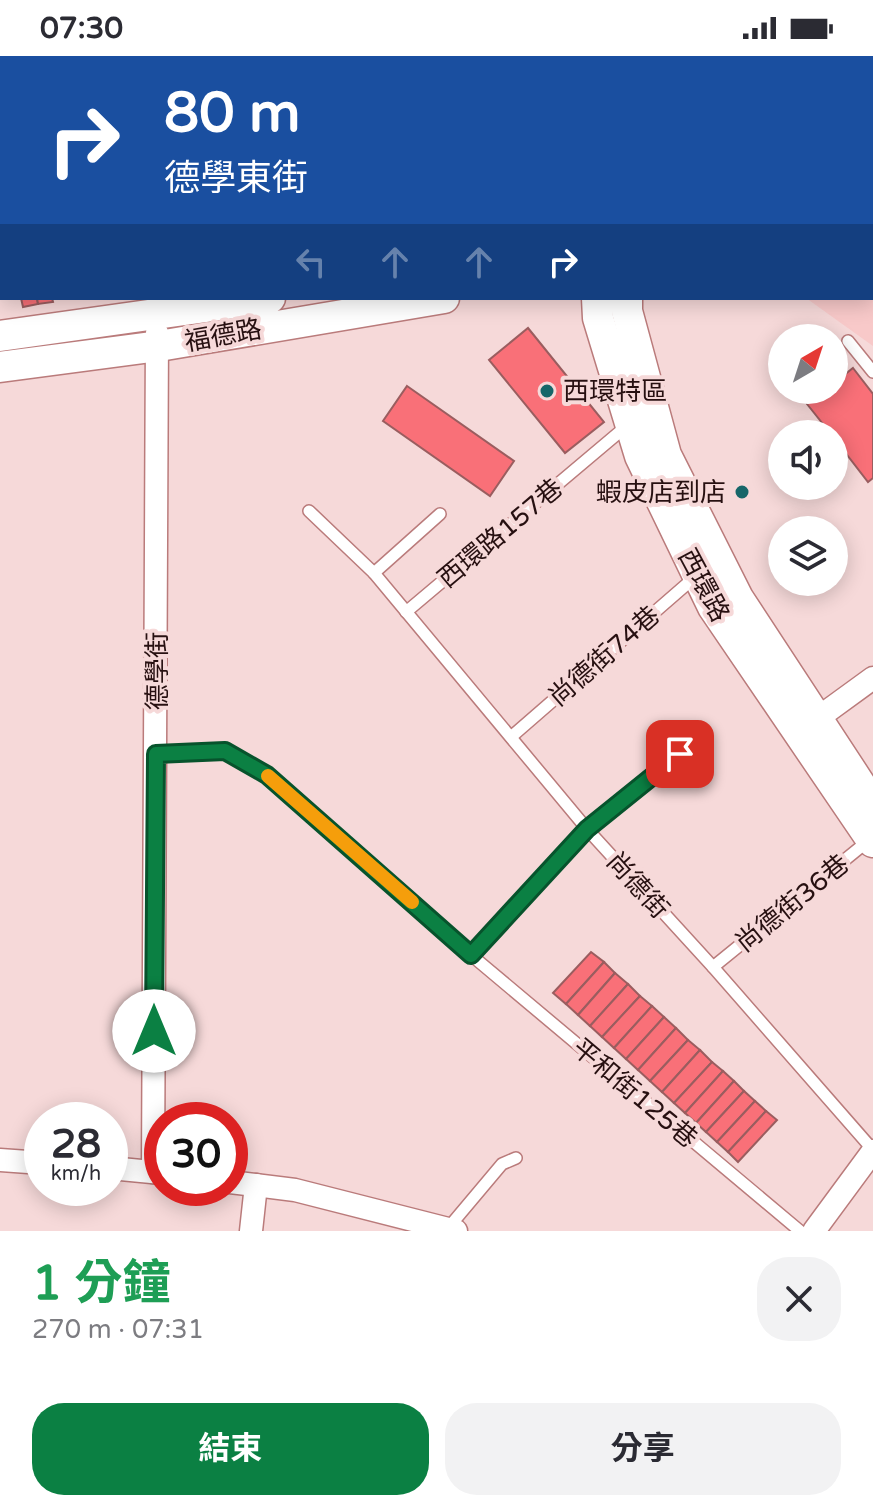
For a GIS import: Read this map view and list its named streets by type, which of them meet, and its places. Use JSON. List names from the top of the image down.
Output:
{
  "streets": {
    "main road": ["福德路", "西環路"],
    "street": ["德學街"],
    "lane": [
      "西環路157巷",
      "尚德街74巷",
      "尚德街",
      "尚德街36巷",
      "平和街125巷"
    ]
  },
  "crossings": [
    ["福德路", "德學街"],
    ["西環路157巷", "西環路"],
    ["西環路157巷", "尚德街"],
    ["西環路", "尚德街74巷"],
    ["西環路", "尚德街36巷"],
    ["尚德街74巷", "尚德街"],
    ["德學街", "平和街125巷"],
    ["尚德街", "尚德街36巷"]
  ],
  "places": ["西環特區", "蝦皮店到店"],
  "north": "top right",
  "page": {
    "status": "07:30",
    "turn": ["80 m", "德學東街"],
    "speed": "28 km/h",
    "limit": "30",
    "heading": ["1 分鐘", "270 m · 07:31"],
    "buttons": ["結束", "分享"]
  }
}
